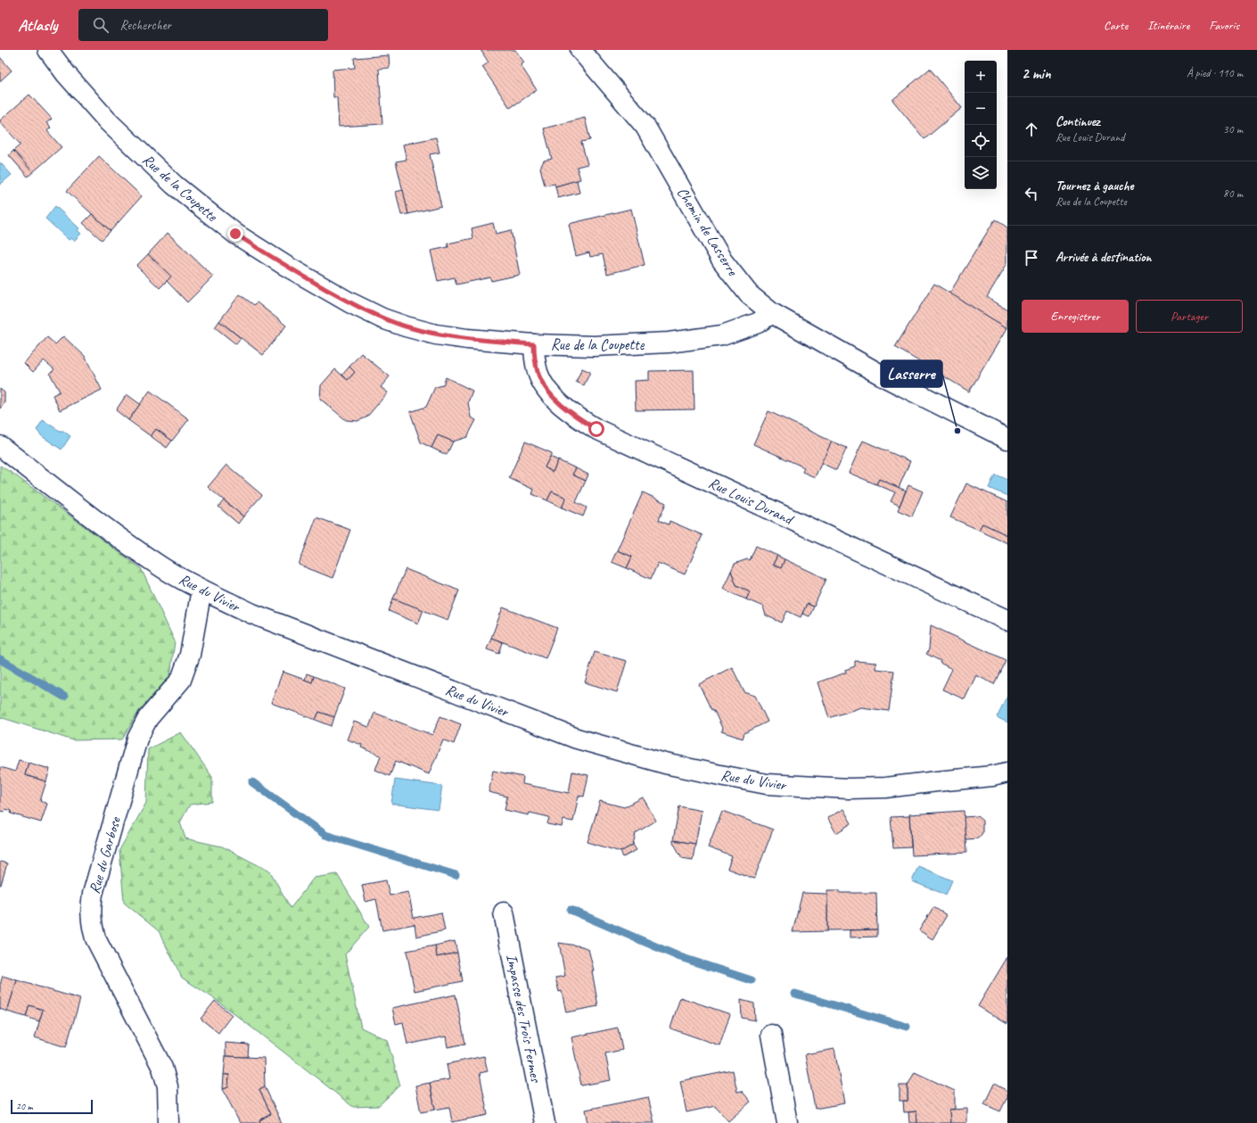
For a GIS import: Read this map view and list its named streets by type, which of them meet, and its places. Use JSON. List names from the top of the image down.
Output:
{
  "streets": {
    "street": [
      "Rue de la Coupette",
      "Chemin de Lasserre",
      "Rue Louis Durand",
      "Rue du Vivier",
      "Rue du Garbose",
      "Impasse des Trois Fermes"
    ]
  },
  "crossings": [
    ["Rue de la Coupette", "Chemin de Lasserre"],
    ["Rue de la Coupette", "Rue Louis Durand"],
    ["Rue du Vivier", "Rue du Garbose"]
  ],
  "places": ["Lasserre"],
  "scale_bar": "20 m",
  "page": {
    "header": "Atlasly",
    "search": "Rechercher",
    "nav": ["Carte", "Itinéraire", "Favoris"],
    "heading": ["2 min", "À pied · 110 m"],
    "map_buttons": ["+", "−"],
    "list": [
      ["Continuez", "Rue Louis Durand", "30 m"],
      ["Tournez à gauche", "Rue de la Coupette", "80 m"],
      "Arrivée à destination"
    ],
    "buttons": ["Enregistrer", "Partager"],
    "scale": "20 m"
  }
}
